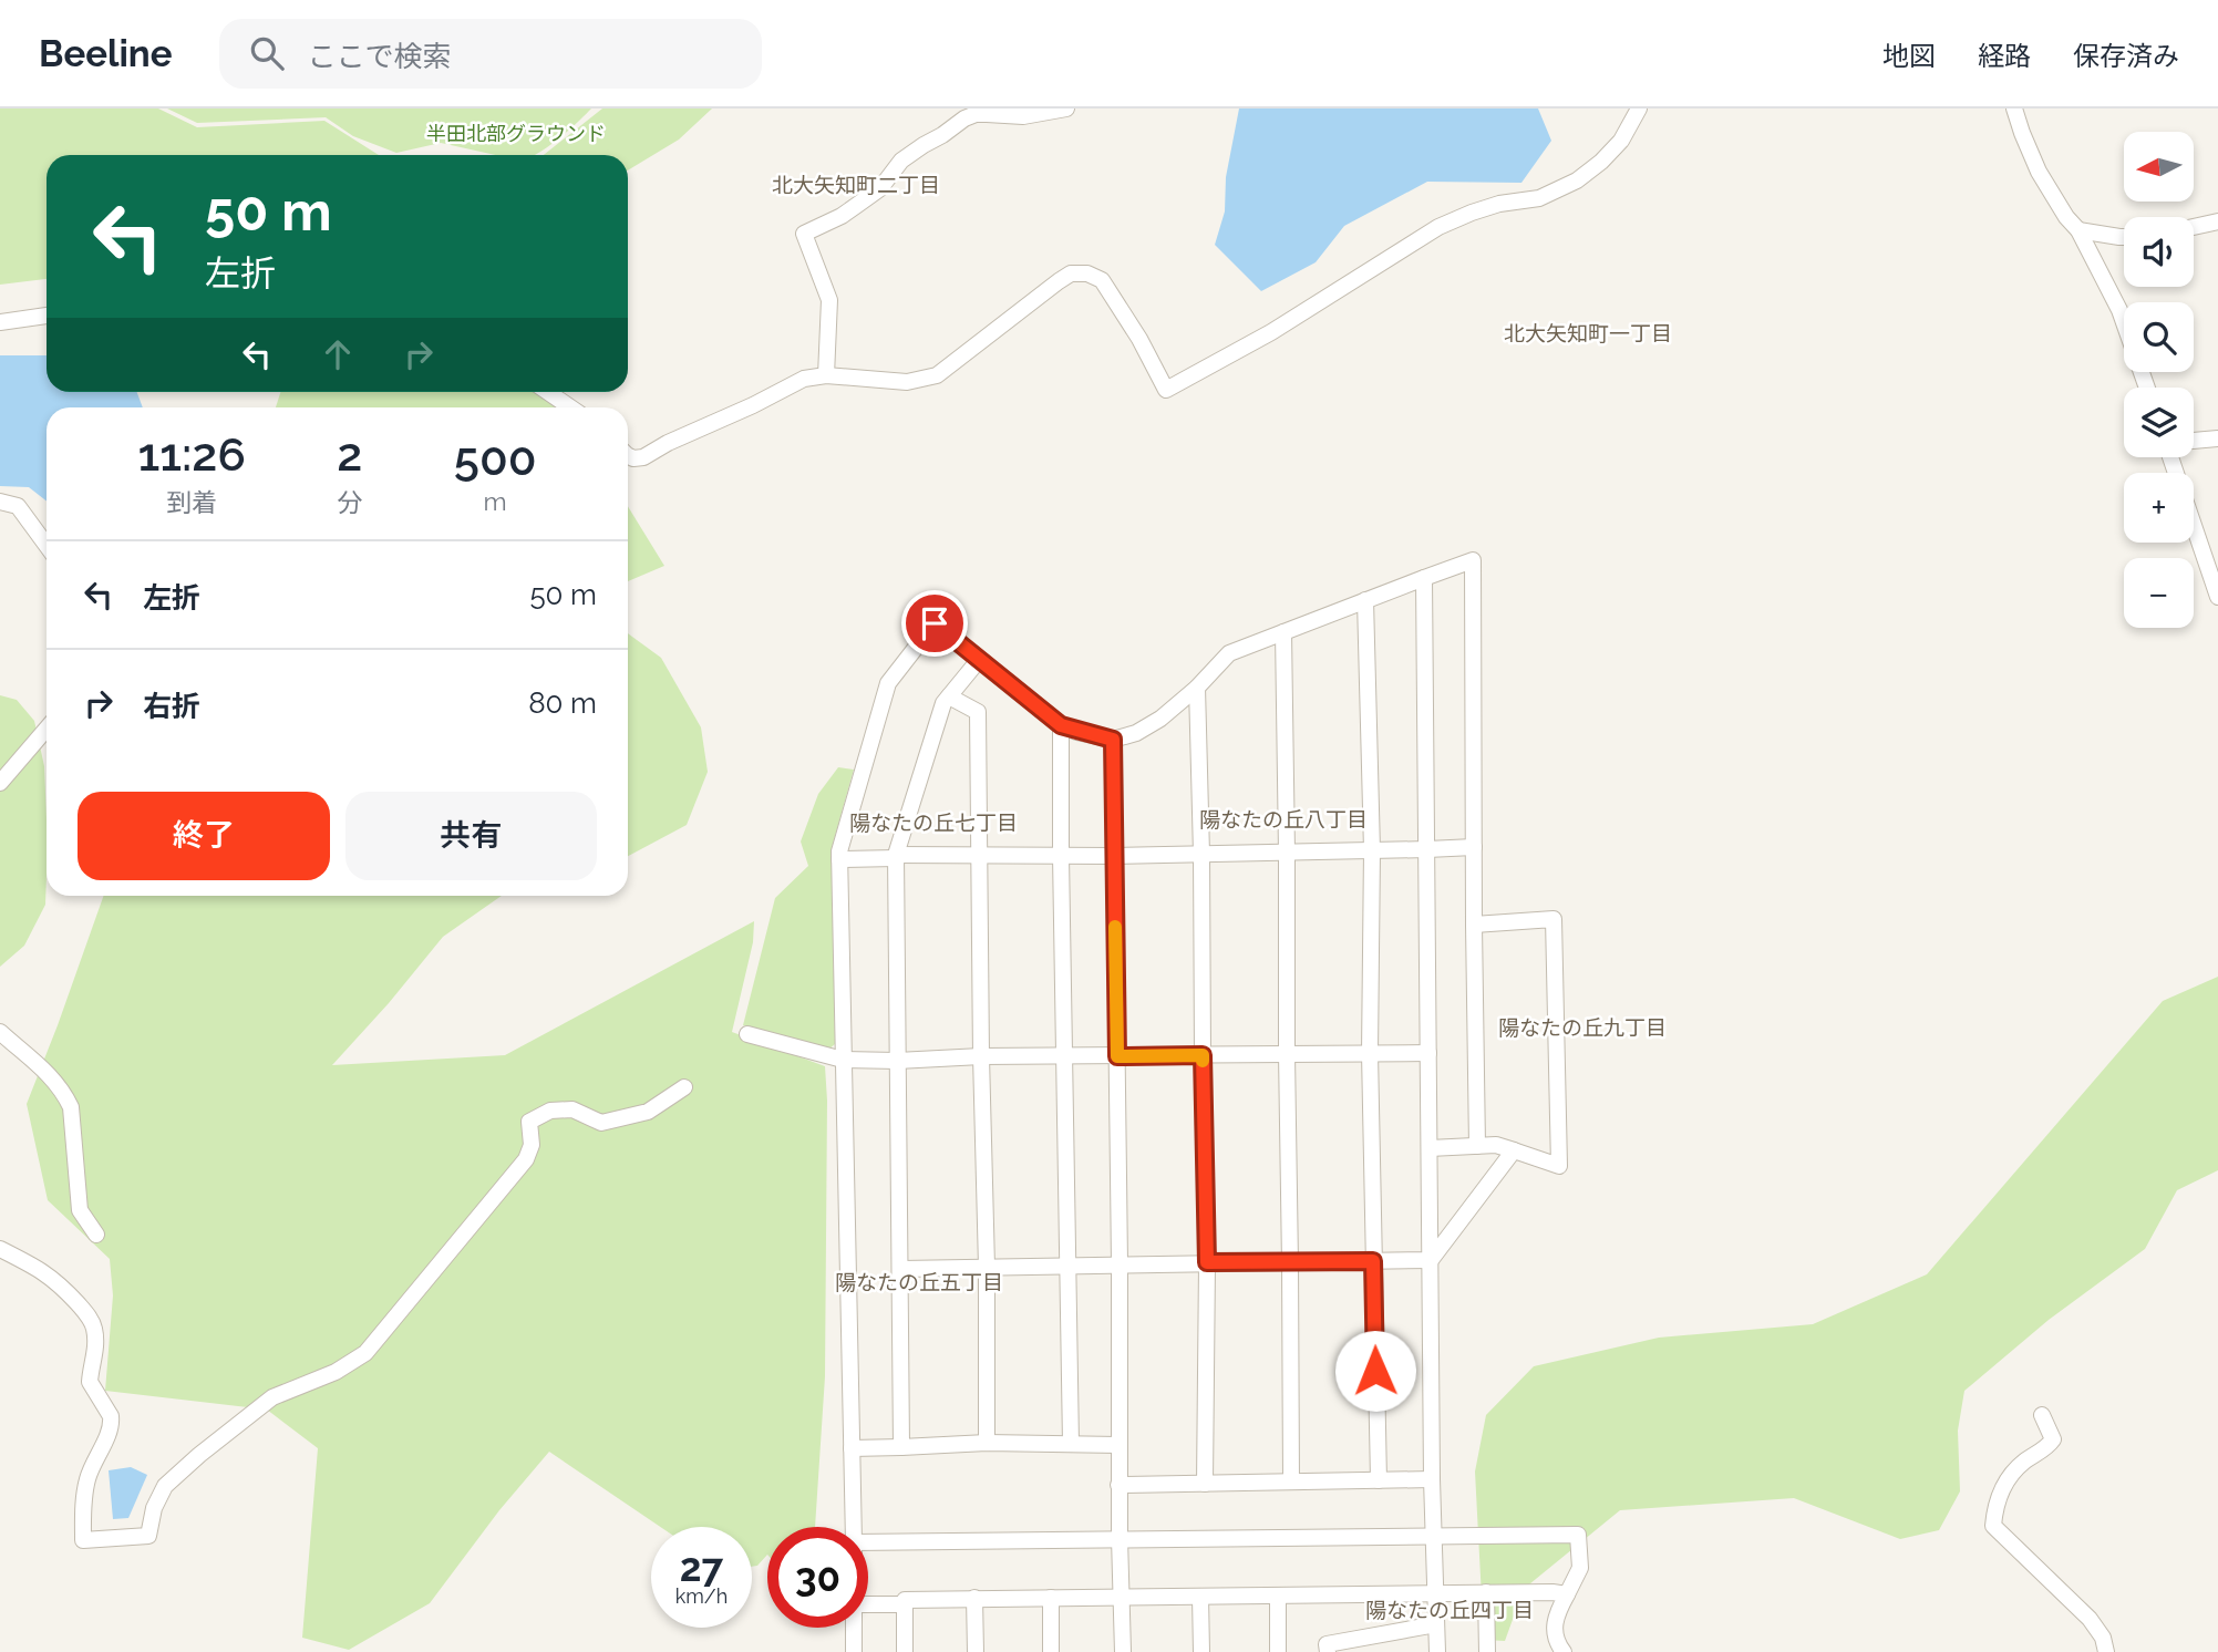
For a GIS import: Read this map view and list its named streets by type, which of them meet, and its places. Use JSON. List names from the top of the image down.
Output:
{
  "districts": [
    "北大矢知町二丁目",
    "北大矢知町一丁目",
    "陽なたの丘八丁目",
    "陽なたの丘七丁目",
    "陽なたの丘九丁目",
    "陽なたの丘五丁目",
    "陽なたの丘四丁目"
  ],
  "parks": ["半田北部グラウンド"],
  "north": "left",
  "page": {
    "header": "Beeline",
    "search": "ここで検索",
    "nav": ["地図", "経路", "保存済み"],
    "map_buttons": ["+", "−"],
    "turn": ["50 m", "左折"],
    "eta": [
      "11:26",
      "到着",
      "2",
      "分",
      "500",
      "m"
    ],
    "list": [
      {
        "name": "左折",
        "value": "50 m"
      },
      {
        "name": "右折",
        "value": "80 m"
      }
    ],
    "buttons": ["終了", "共有"],
    "speed": "27 km/h",
    "limit": "30"
  }
}
